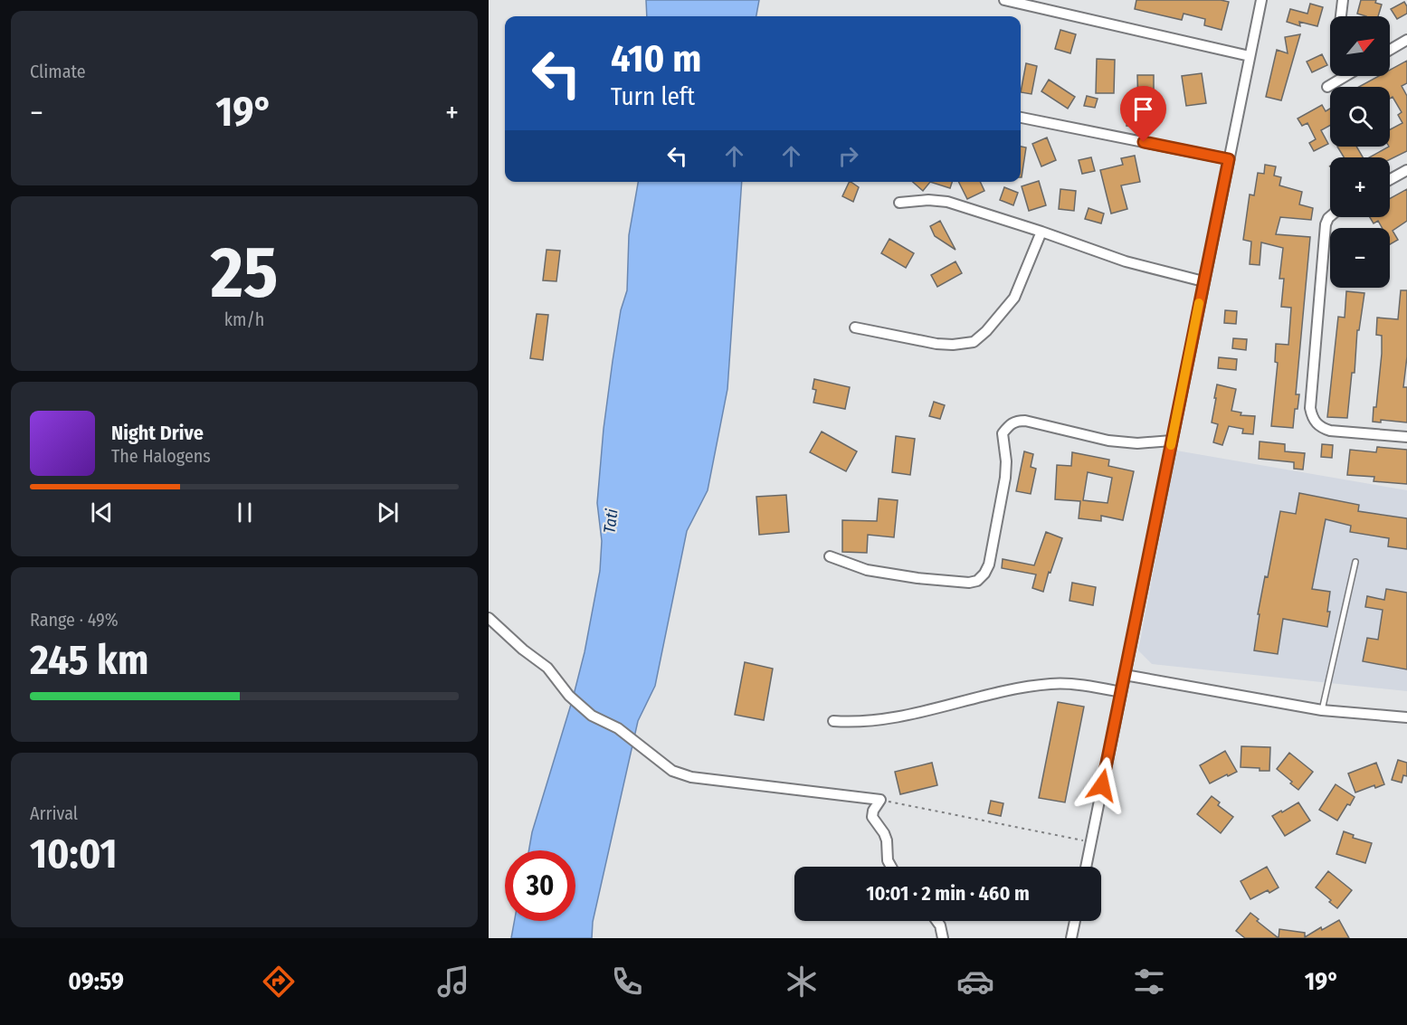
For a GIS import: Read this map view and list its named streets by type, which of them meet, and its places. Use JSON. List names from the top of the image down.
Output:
{
  "water": ["Tati"],
  "north": "top right",
  "page": {
    "tile": [
      "Climate",
      ["25", "km/h"],
      ["Range · 49%", "245 km"],
      ["Arrival", "10:01"]
    ],
    "map_buttons": ["+", "−"],
    "turn": ["410 m", "Turn left"],
    "heat": ["−", "19°", "+"],
    "song": ["Night Drive", "The Halogens"],
    "limit": "30",
    "trip": "10:01 · 2 min · 460 m",
    "tabs": ["09:59", "19°"]
  }
}
